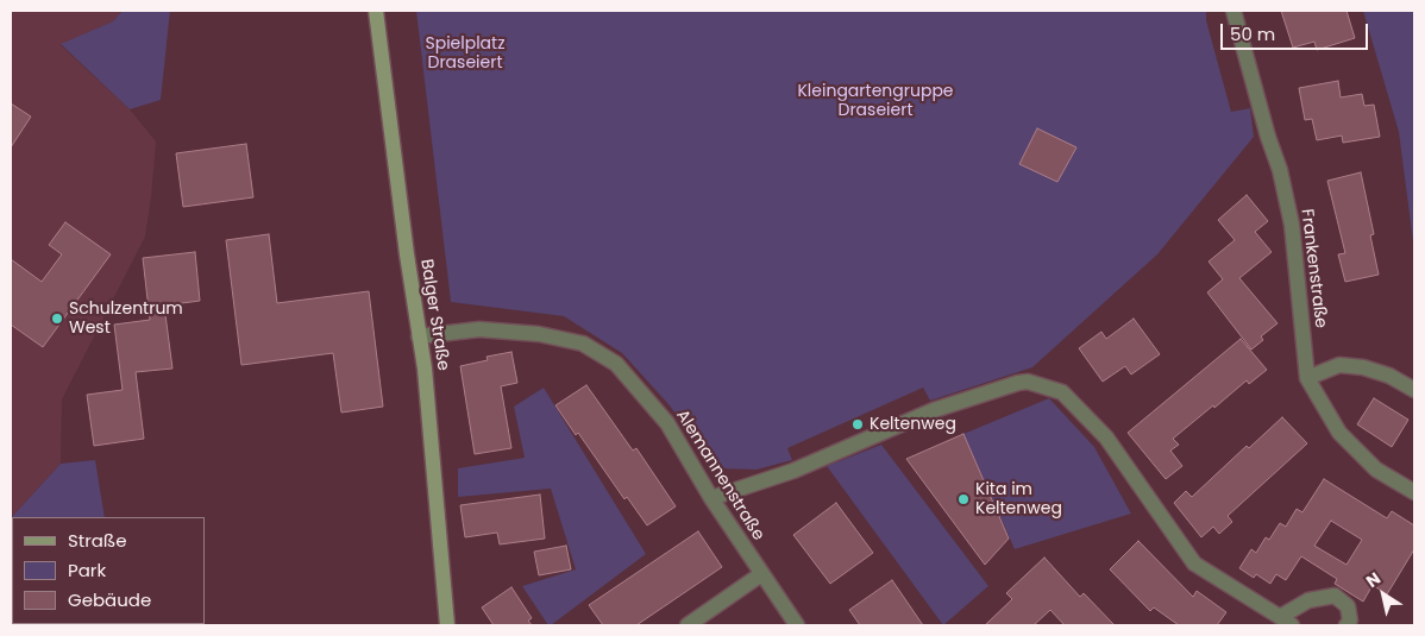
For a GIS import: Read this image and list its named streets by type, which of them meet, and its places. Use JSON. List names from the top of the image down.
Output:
{
  "streets": {
    "street": ["Frankenstraße", "Balger Straße", "Alemannenstraße"]
  },
  "crossings": [
    ["Balger Straße", "Alemannenstraße"]
  ],
  "parks": ["Spielplatz Draseiert", "Kleingartengruppe Draseiert"],
  "places": ["Schulzentrum West", "Keltenweg", "Kita im Keltenweg"],
  "legend": ["Straße", "Park", "Gebäude"],
  "scale_bar": "50 m",
  "north": "top left"
}
